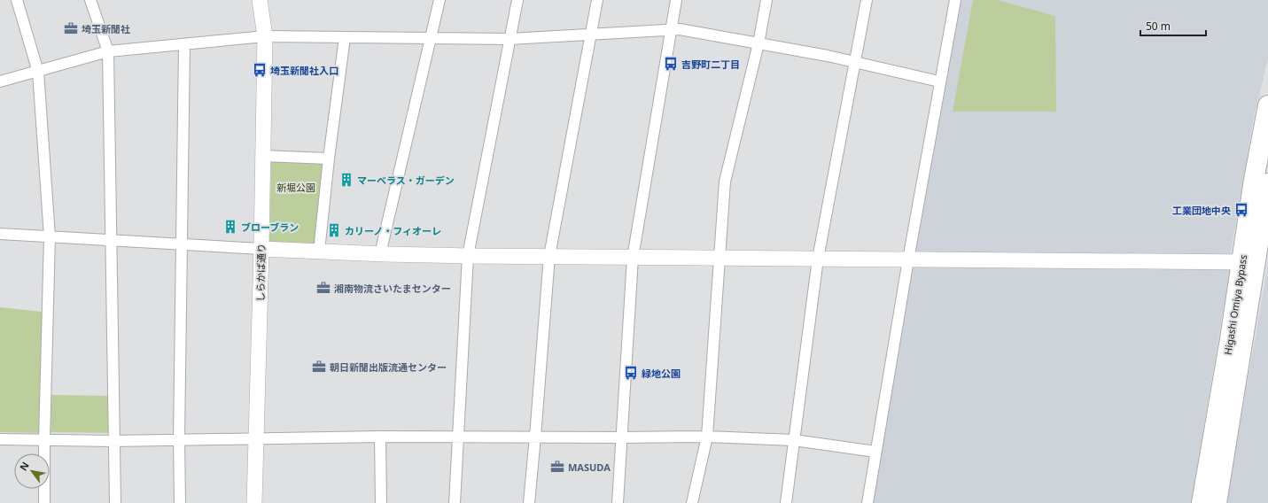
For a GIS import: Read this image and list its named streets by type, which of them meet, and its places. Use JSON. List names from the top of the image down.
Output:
{
  "streets": {
    "highway": ["Higashi Omiya Bypass"],
    "street": ["しらかば通り"]
  },
  "parks": ["新堀公園"],
  "places": {
    "office": [
      "埼玉新聞社",
      "湘南物流さいたまセンター",
      "朝日新聞出版流通センター",
      "MASUDA"
    ],
    "bus stop": [
      "吉野町二丁目",
      "埼玉新聞社入口",
      "工業団地中央",
      "緑地公園"
    ],
    "building": ["マーベラス・ガーデン", "ブローブラン", "カリーノ・フィオーレ"]
  },
  "scale_bar": "50 m",
  "north": "top left"
}
